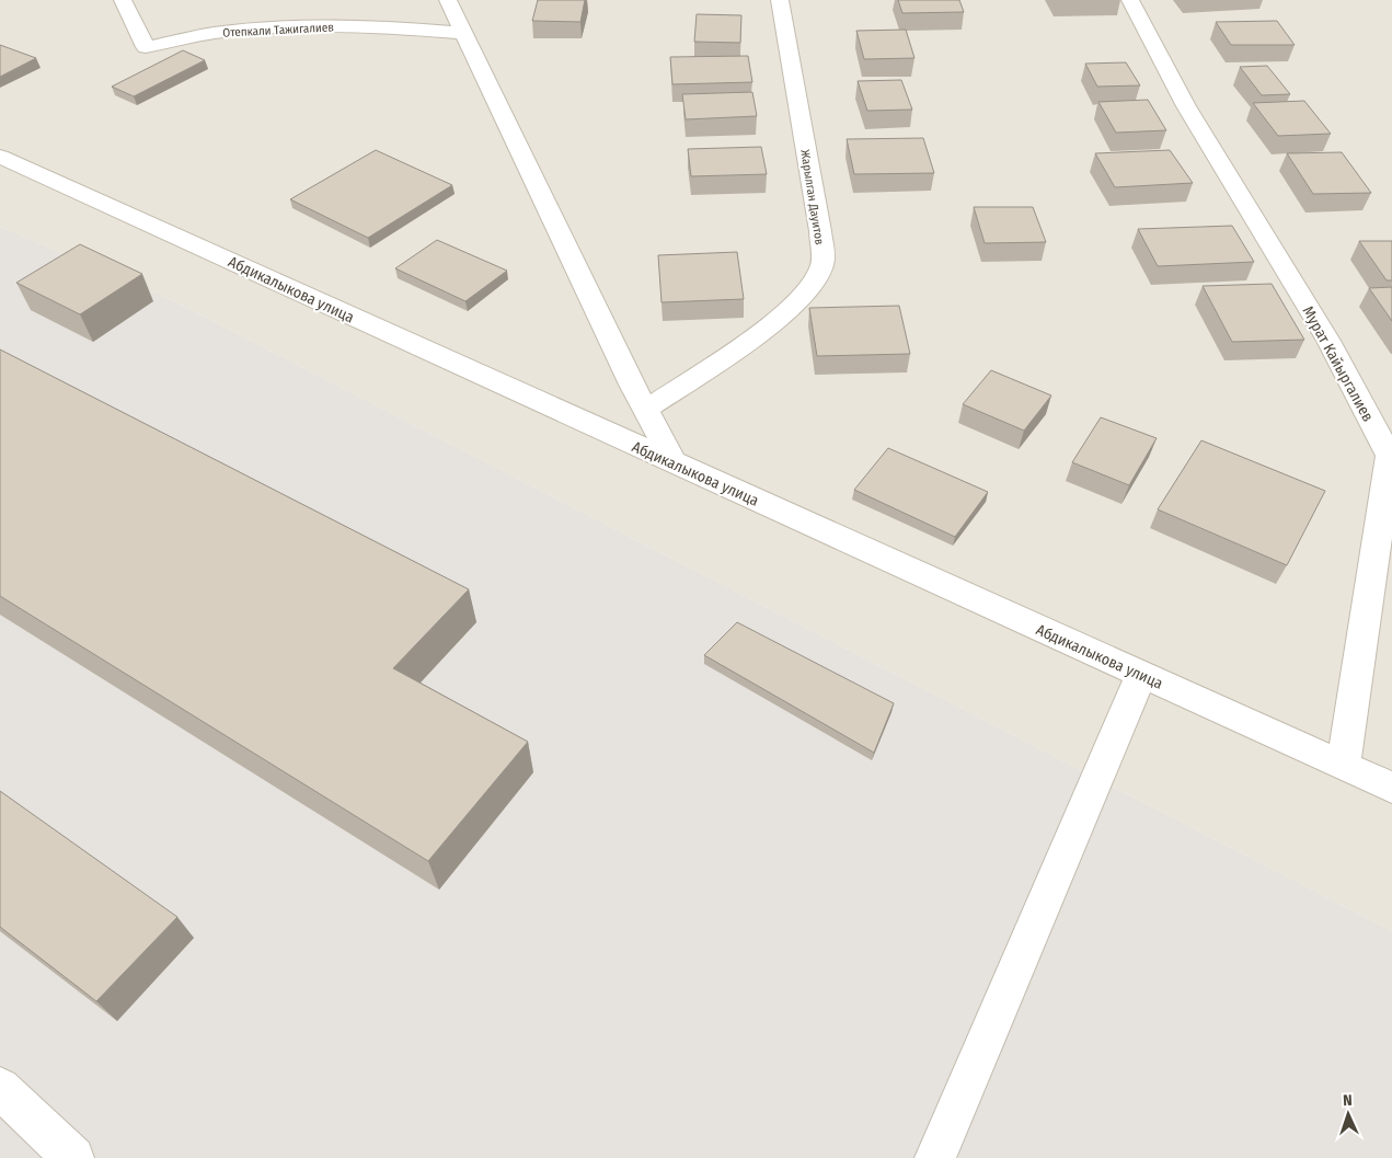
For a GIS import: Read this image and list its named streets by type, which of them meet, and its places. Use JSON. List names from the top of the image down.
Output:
{
  "streets": {
    "street": [
      "Отепкали Тажигалиев",
      "Жарылган Дауитов",
      "Абдикалыкова улица",
      "Мурат Кайыргалиев"
    ]
  },
  "crossings": [
    ["Абдикалыкова улица", "Мурат Кайыргалиев"]
  ],
  "north": "top"
}
